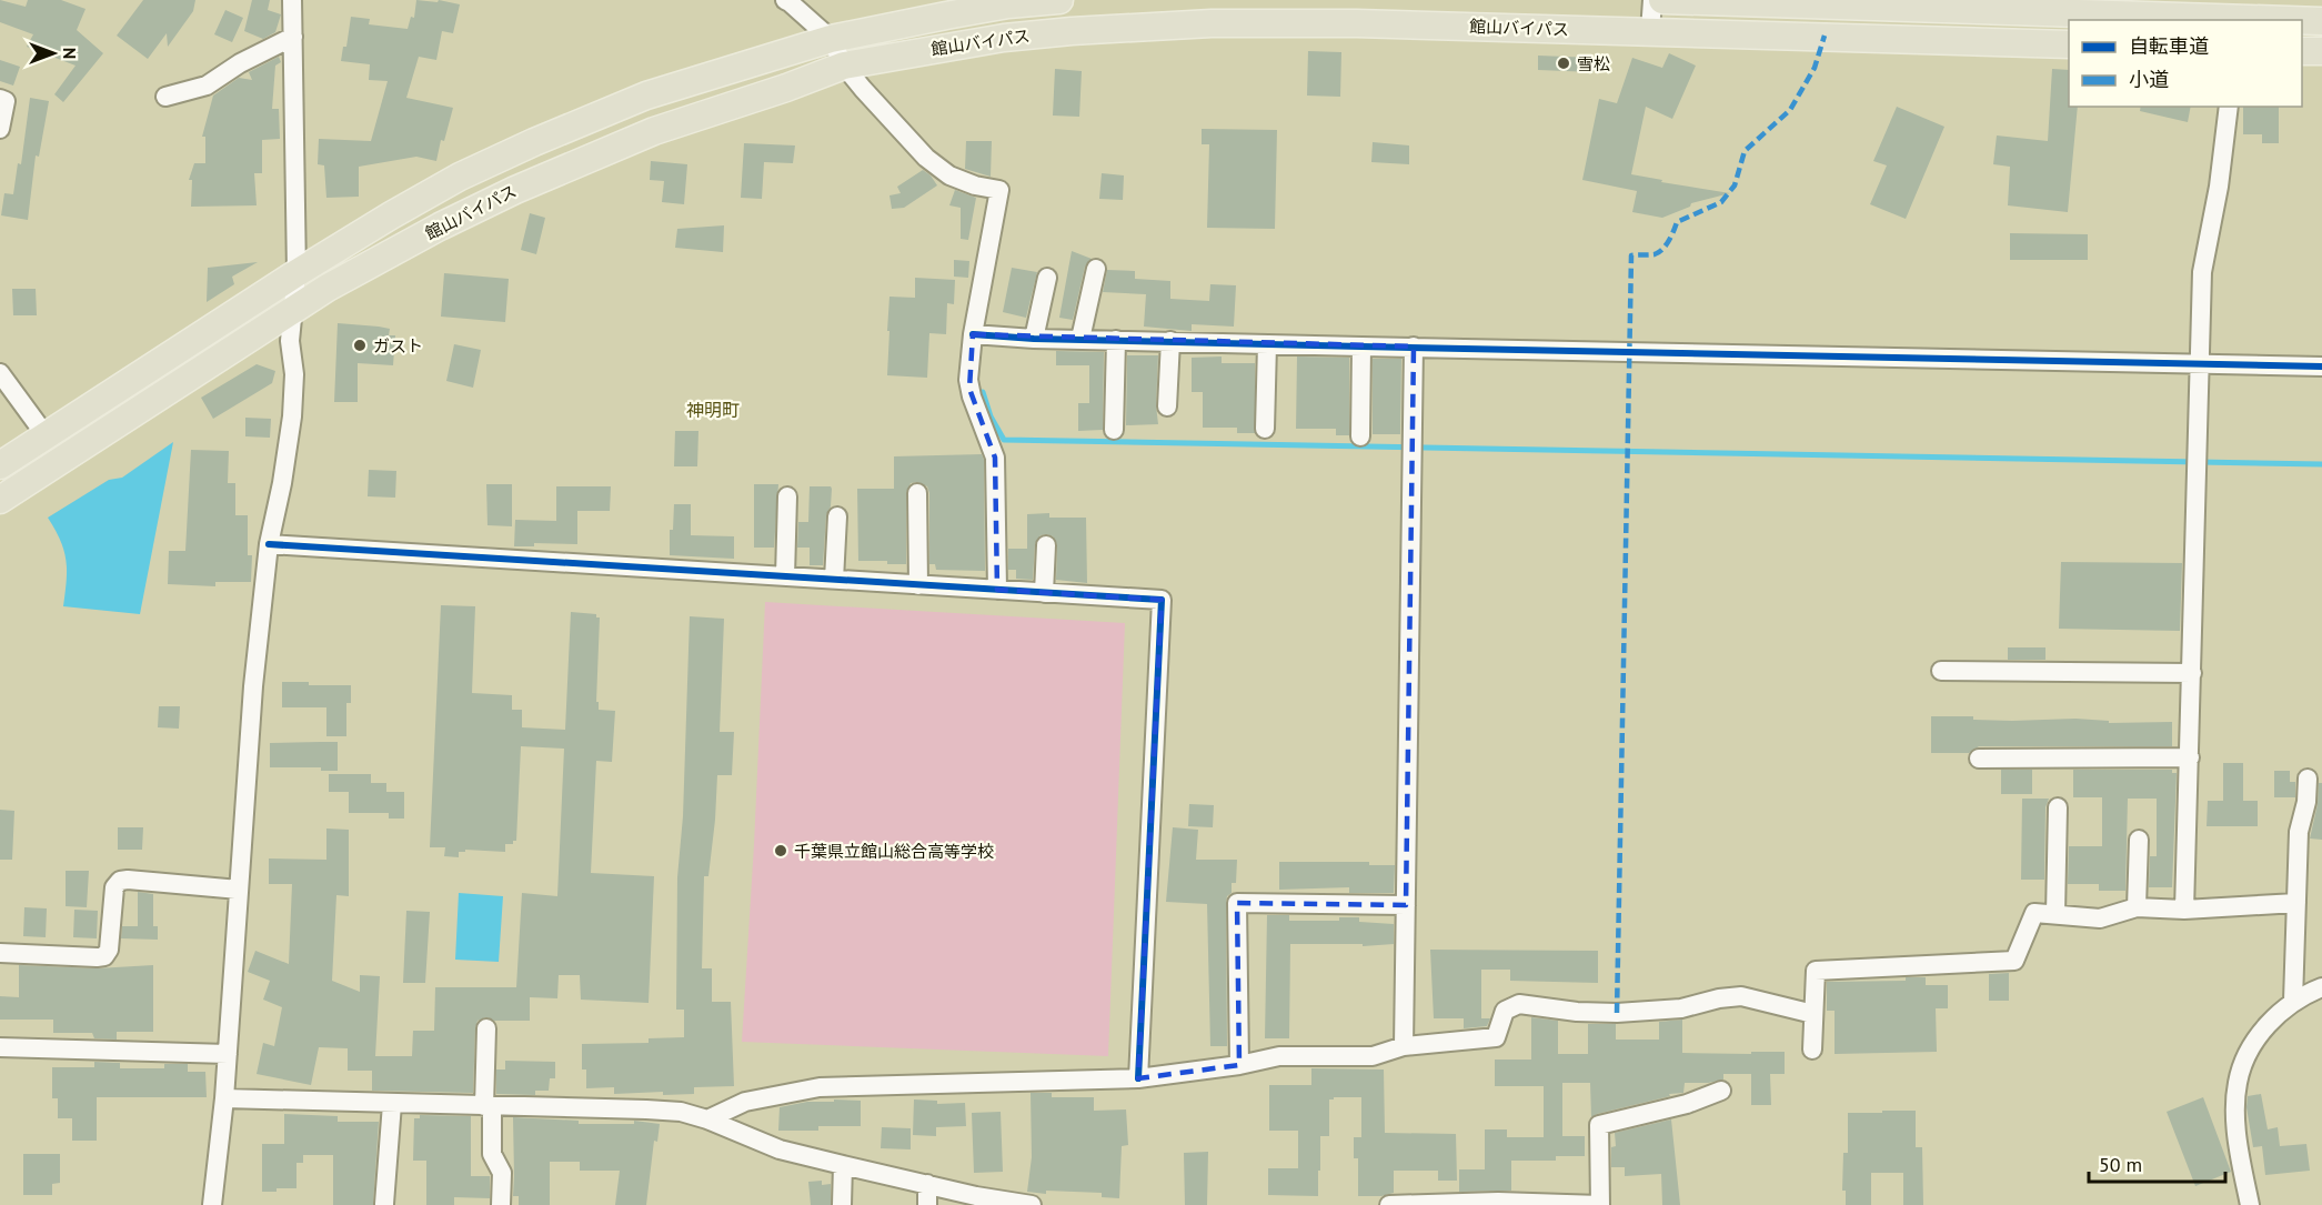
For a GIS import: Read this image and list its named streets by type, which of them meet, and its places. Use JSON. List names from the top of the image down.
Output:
{
  "streets": {
    "highway": ["館山バイパス"]
  },
  "districts": ["神明町"],
  "places": ["雪松", "ガスト", "千葉県立館山総合高等学校"],
  "legend": ["自転車道", "小道"],
  "scale_bar": "50 m",
  "north": "right"
}
